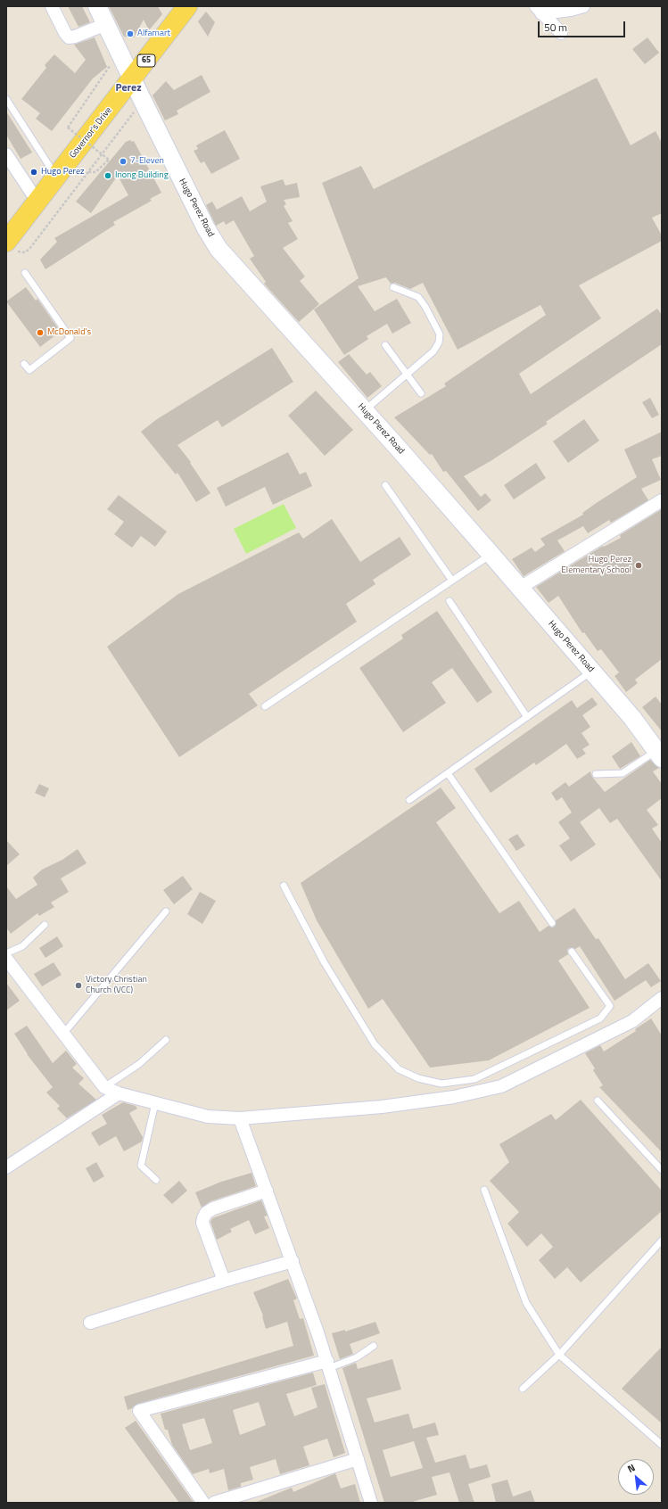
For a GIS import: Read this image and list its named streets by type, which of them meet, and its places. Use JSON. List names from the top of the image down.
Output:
{
  "streets": {
    "main road": ["65", "Governor's Drive"],
    "street": ["Hugo Perez Road"]
  },
  "crossings": [
    ["Governor's Drive", "Hugo Perez Road"]
  ],
  "districts": ["Perez"],
  "places": [
    "Alfamart",
    "7-Eleven",
    "Hugo Perez",
    "Inong Building",
    "McDonald's",
    "Hugo Perez Elementary School",
    "Victory Christian Church (VCC)"
  ],
  "scale_bar": "50 m",
  "north": "top left"
}
